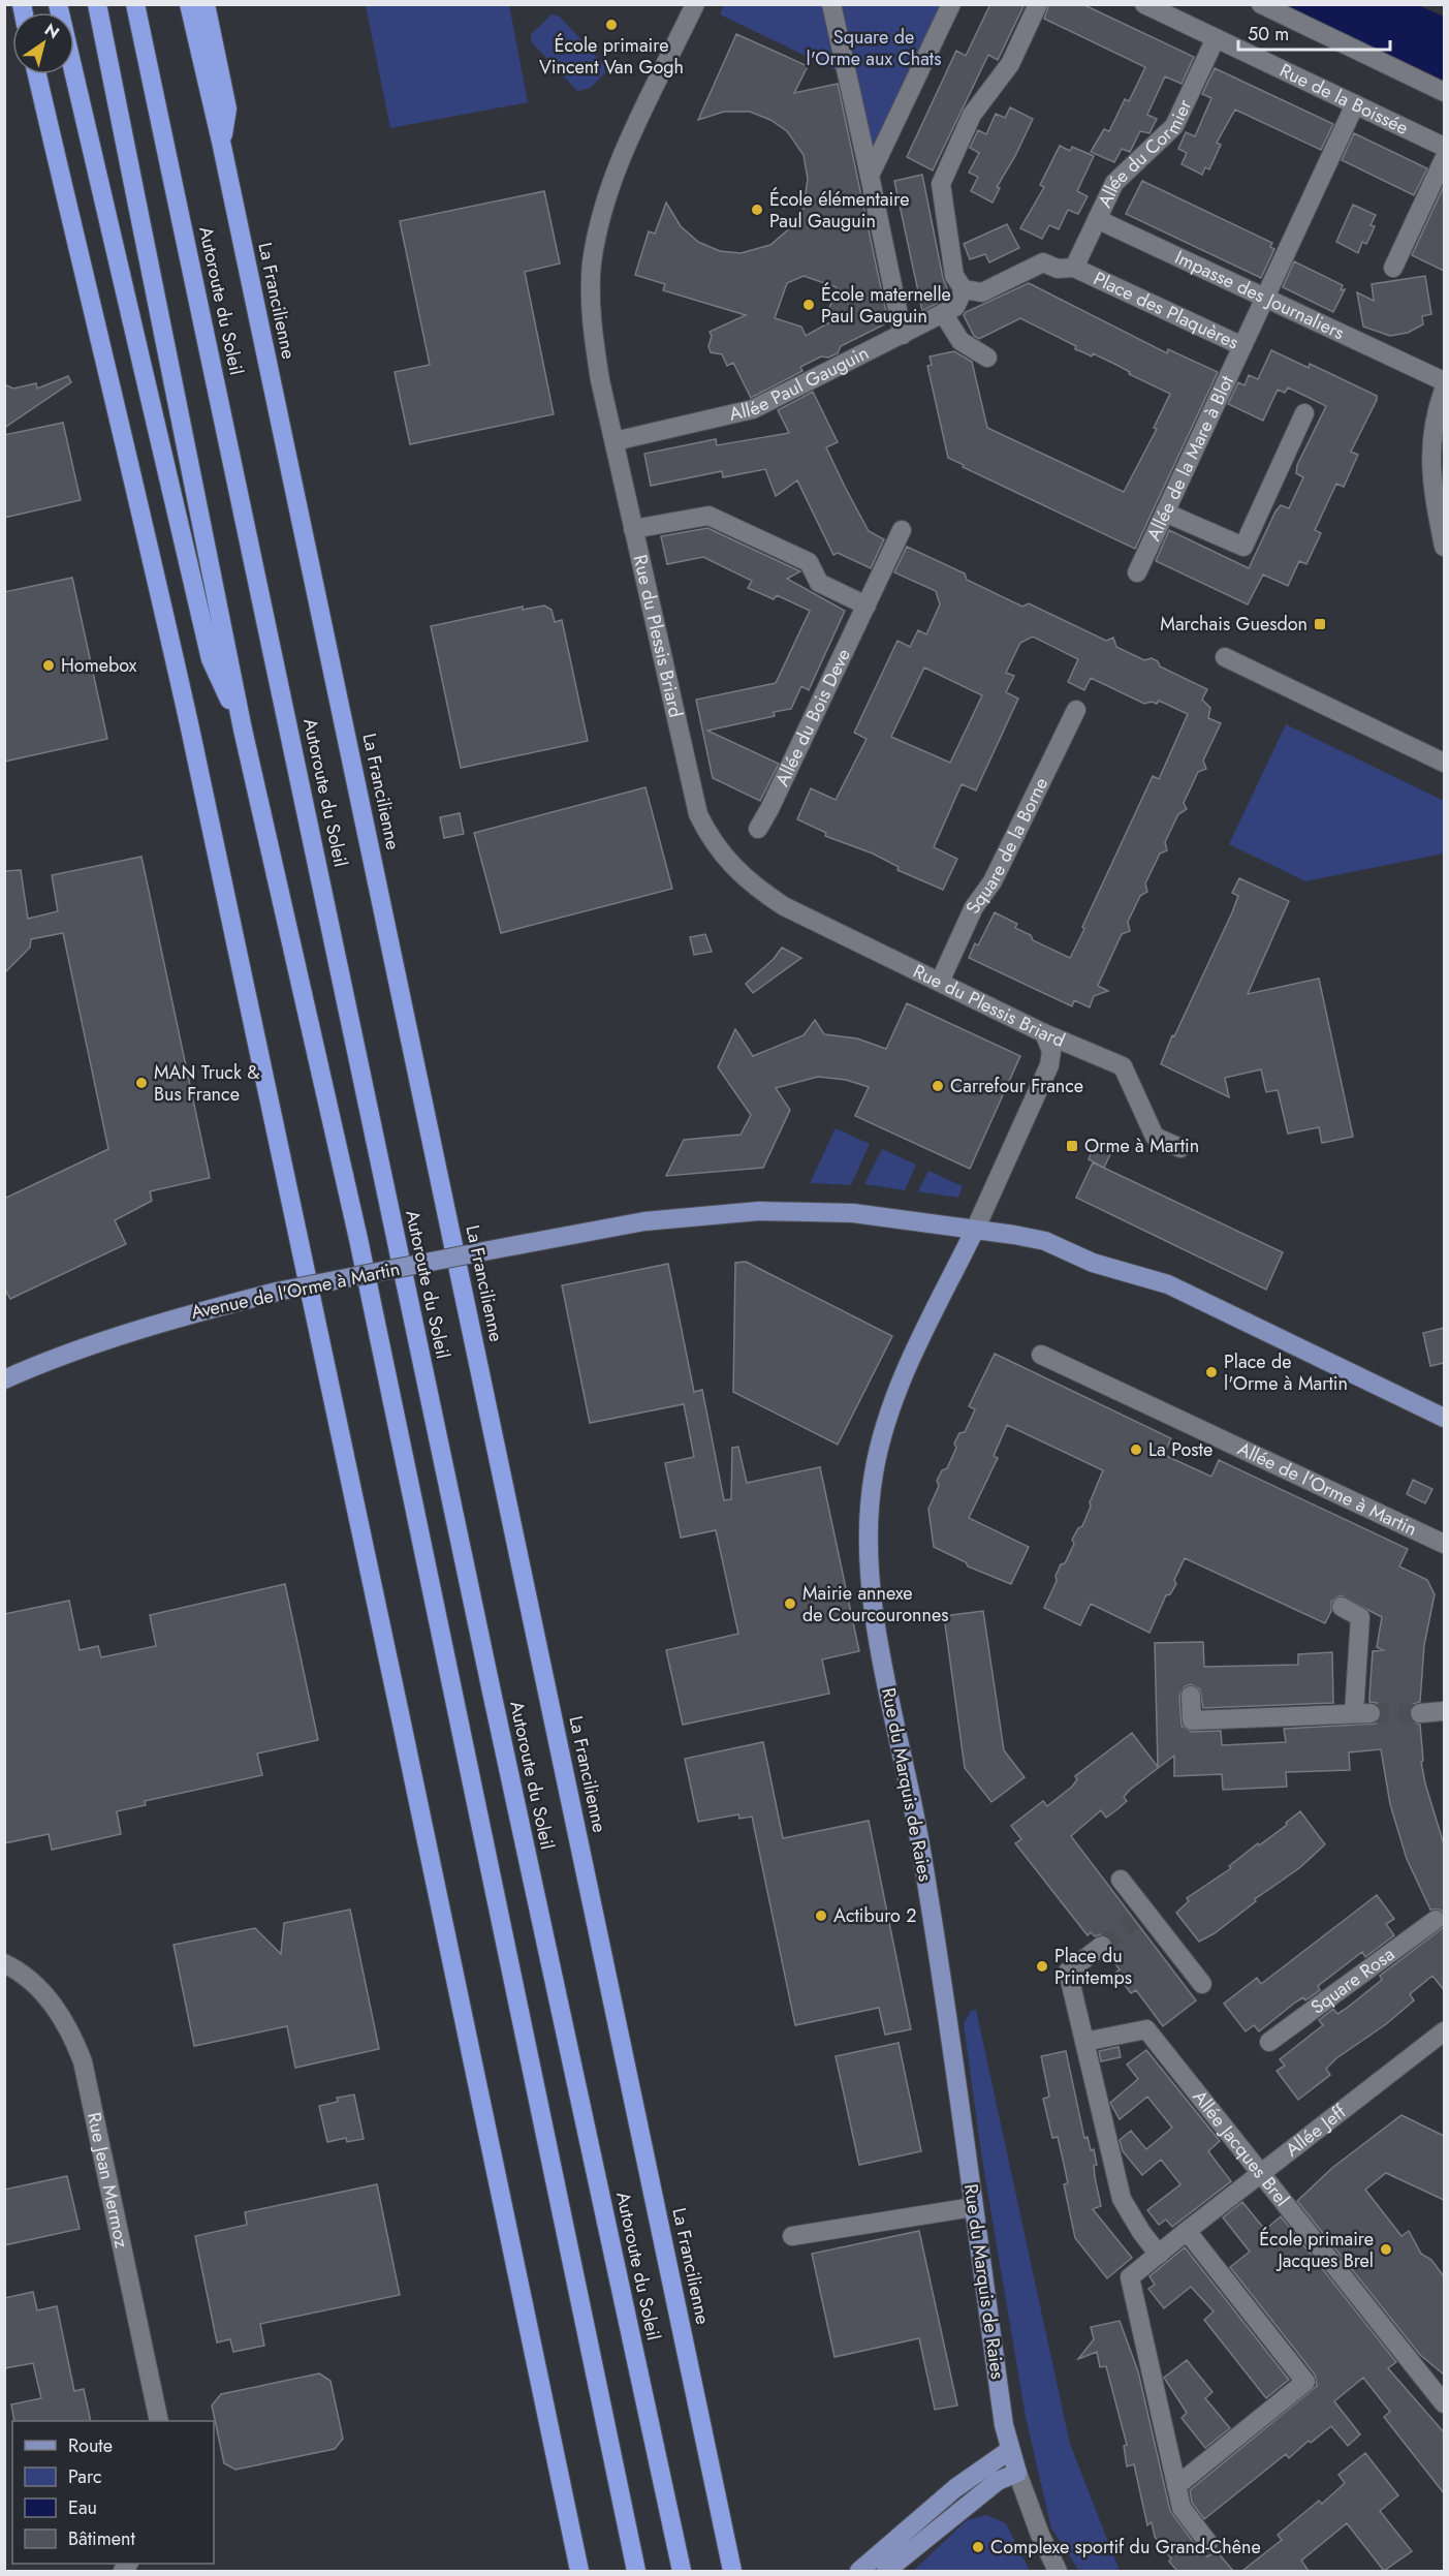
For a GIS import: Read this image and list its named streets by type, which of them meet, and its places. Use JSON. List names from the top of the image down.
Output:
{
  "streets": {
    "highway": ["Autoroute du Soleil", "La Francilienne"],
    "main road": ["Avenue de l'Orme à Martin", "Rue du Marquis de Raies"],
    "street": [
      "Rue de la Boissée",
      "Allée du Cormier",
      "Impasse des Journaliers",
      "Place des Plaquères",
      "Allée Paul Gauguin",
      "Allée de la Mare à Blot",
      "Rue du Plessis Briard",
      "Allée du Bois Deve",
      "Square de la Borne",
      "Allée de l'Orme à Martin",
      "Square Rosa",
      "Allée Jeff",
      "Allée Jacques Brel",
      "Rue Jean Mermoz"
    ]
  },
  "crossings": [
    ["Rue de la Boissée", "Allée du Cormier"],
    ["Allée du Cormier", "Impasse des Journaliers"],
    ["Allée du Cormier", "Place des Plaquères"],
    ["Impasse des Journaliers", "Place des Plaquères"],
    ["Place des Plaquères", "Allée Paul Gauguin"],
    ["Place des Plaquères", "Allée de la Mare à Blot"],
    ["Allée Paul Gauguin", "Rue du Plessis Briard"],
    ["Rue du Plessis Briard", "Square de la Borne"],
    ["Avenue de l'Orme à Martin", "Rue du Marquis de Raies"],
    ["Allée Jeff", "Allée Jacques Brel"]
  ],
  "parks": ["Square de l'Orme aux Chats"],
  "places": {
    "other": [
      "École primaire Vincent Van Gogh",
      "École élémentaire Paul Gauguin",
      "École maternelle Paul Gauguin",
      "Homebox",
      "MAN Truck & Bus France",
      "Carrefour France",
      "Place de l'Orme à Martin",
      "La Poste",
      "Mairie annexe de Courcouronnes",
      "Actiburo 2",
      "Place du Printemps",
      "École primaire Jacques Brel",
      "Complexe sportif du Grand-Chêne"
    ],
    "transit": ["Marchais Guesdon", "Orme à Martin"]
  },
  "legend": [
    "Route",
    "Parc",
    "Eau",
    "Bâtiment"
  ],
  "scale_bar": "50 m",
  "north": "top right"
}
